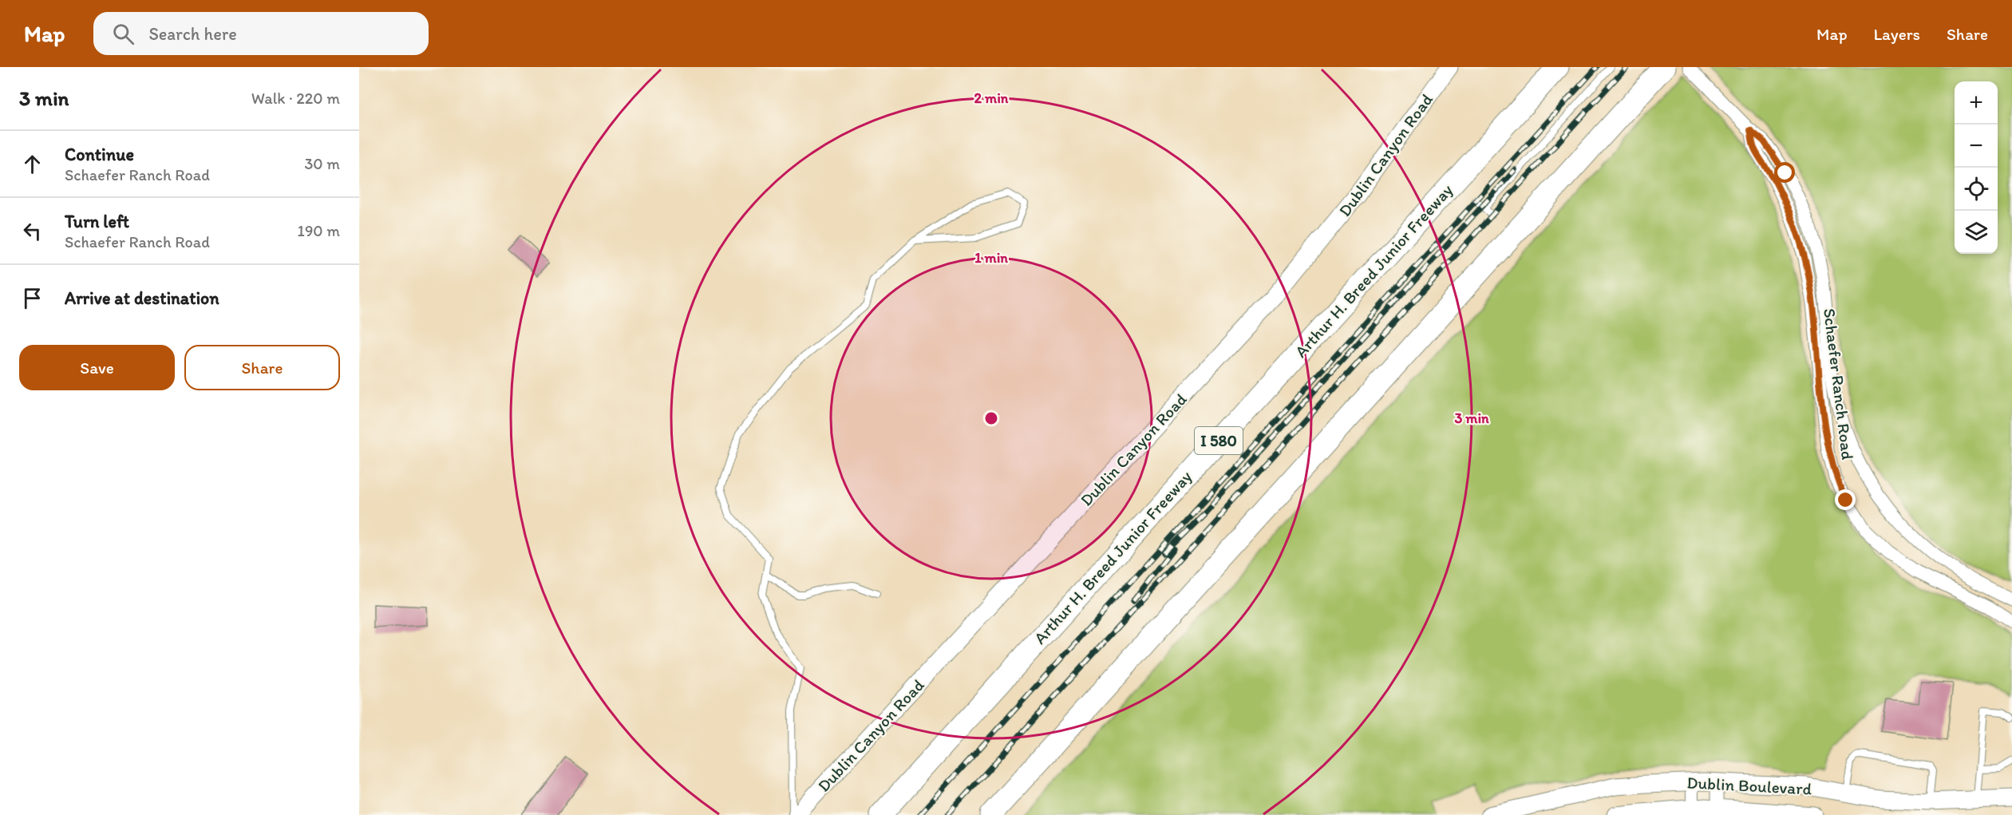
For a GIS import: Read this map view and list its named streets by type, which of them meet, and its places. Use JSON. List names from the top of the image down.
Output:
{
  "streets": {
    "highway": ["Arthur H. Breed Junior Freeway", "I 580"],
    "main road": ["Dublin Canyon Road", "Dublin Boulevard"],
    "street": ["Schaefer Ranch Road"]
  },
  "page": {
    "header": "Map",
    "search": "Search here",
    "nav": ["Map", "Layers", "Share"],
    "heading": ["3 min", "Walk · 220 m"],
    "map_buttons": ["+", "−"],
    "list": [
      ["Continue", "Schaefer Ranch Road", "30 m"],
      ["Turn left", "Schaefer Ranch Road", "190 m"],
      "Arrive at destination"
    ],
    "buttons": ["Save", "Share"]
  },
  "rings": ["2 min", "1 min", "3 min"]
}
